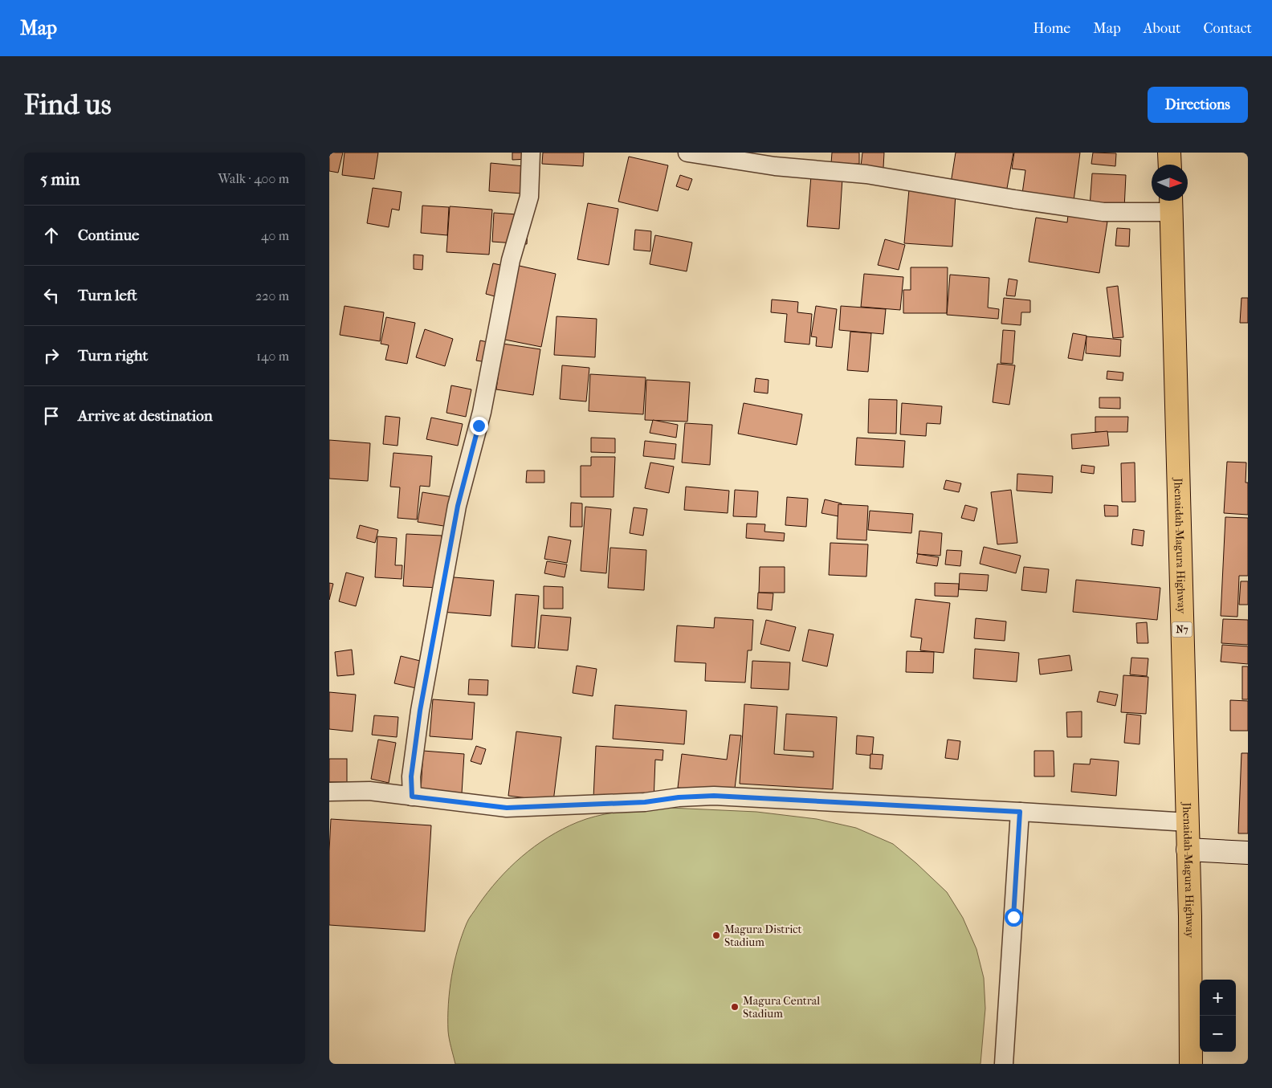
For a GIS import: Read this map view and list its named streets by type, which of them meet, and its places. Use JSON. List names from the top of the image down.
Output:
{
  "streets": {
    "highway": ["Jhenaidah-Magura Highway", "N7"]
  },
  "places": ["Magura District Stadium", "Magura Central Stadium"],
  "north": "right",
  "page": {
    "header": "Map",
    "nav": [
      "Home",
      "Map",
      "About",
      "Contact"
    ],
    "buttons": "Directions",
    "title": "Find us",
    "heading": ["5 min", "Walk · 400 m"],
    "list": [
      ["Continue", "40 m"],
      ["Turn left", "220 m"],
      ["Turn right", "140 m"],
      "Arrive at destination"
    ],
    "map_buttons": ["+", "−"]
  }
}
